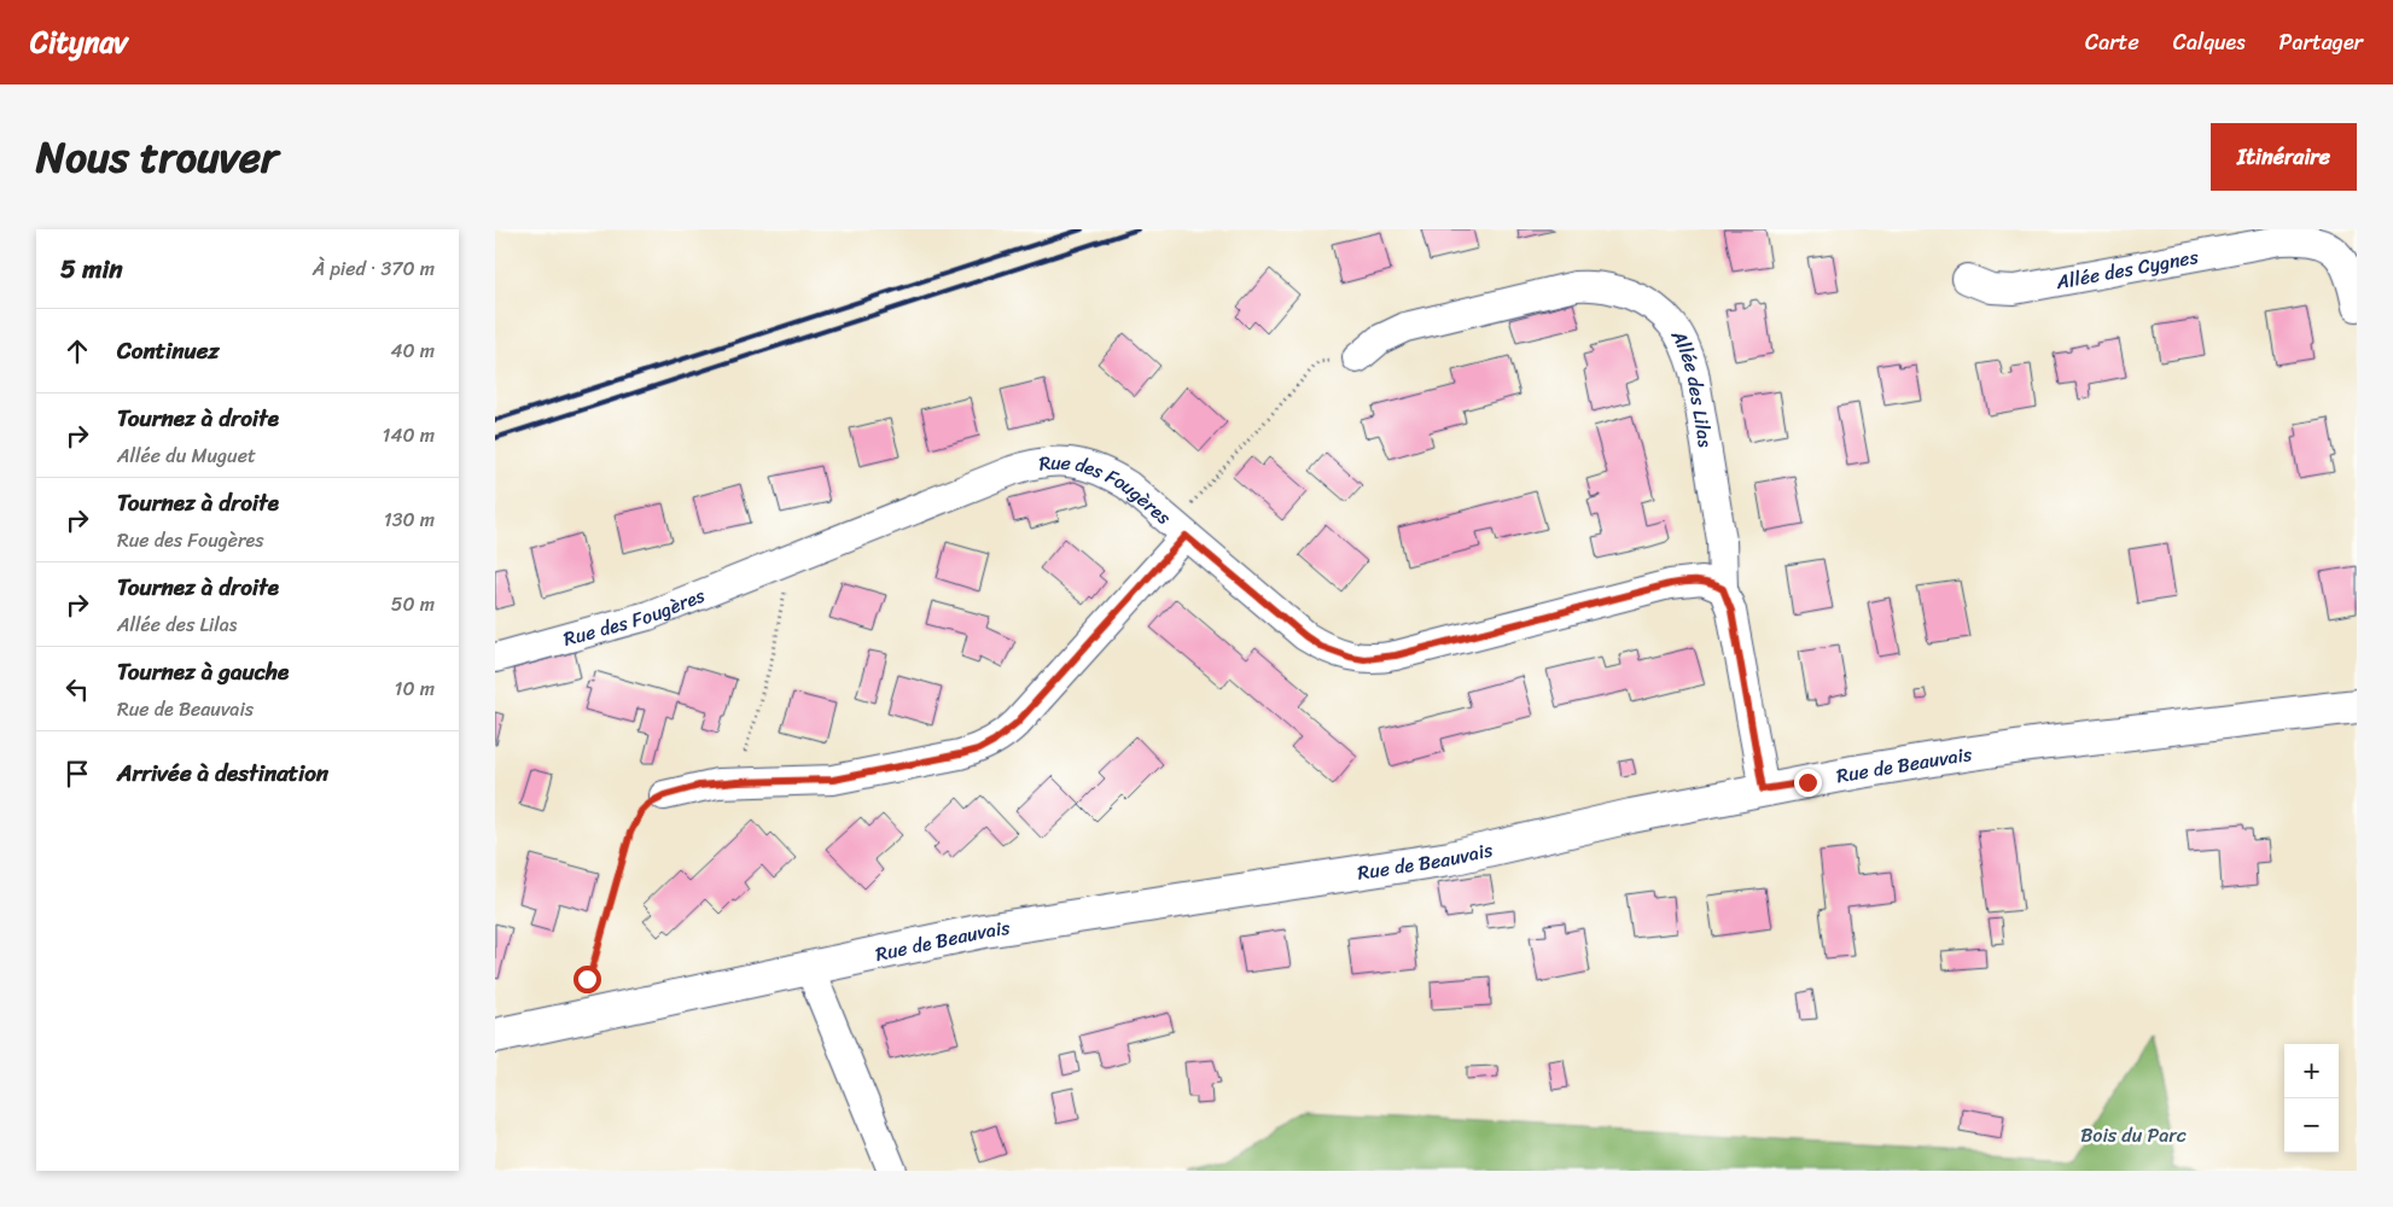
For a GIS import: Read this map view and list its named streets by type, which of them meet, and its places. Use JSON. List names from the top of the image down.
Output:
{
  "streets": {
    "street": [
      "Allée des Cygnes",
      "Allée des Lilas",
      "Rue des Fougères",
      "Rue de Beauvais"
    ]
  },
  "crossings": [
    ["Allée des Lilas", "Rue des Fougères"],
    ["Allée des Lilas", "Rue de Beauvais"]
  ],
  "parks": ["Bois du Parc"],
  "page": {
    "header": "Citynav",
    "nav": ["Carte", "Calques", "Partager"],
    "title": "Nous trouver",
    "buttons": "Itinéraire",
    "heading": ["5 min", "À pied · 370 m"],
    "list": [
      ["Continuez", "40 m"],
      ["Tournez à droite", "Allée du Muguet", "140 m"],
      ["Tournez à droite", "Rue des Fougères", "130 m"],
      ["Tournez à droite", "Allée des Lilas", "50 m"],
      ["Tournez à gauche", "Rue de Beauvais", "10 m"],
      "Arrivée à destination"
    ],
    "map_buttons": ["+", "−"]
  }
}
